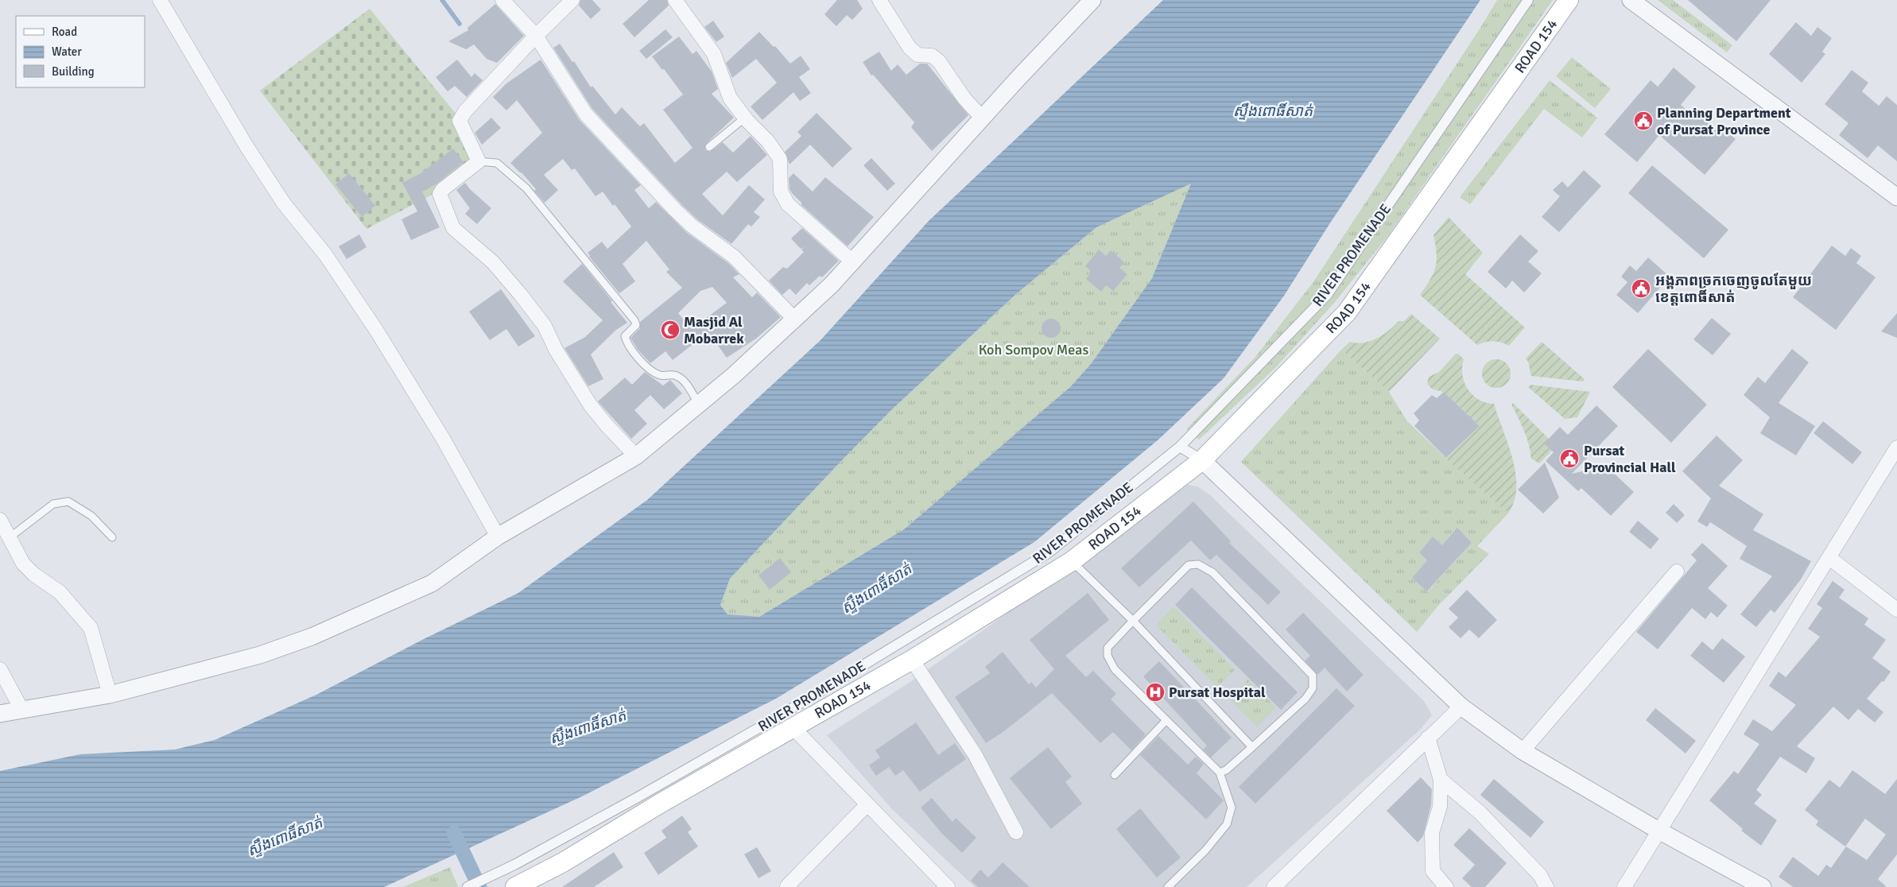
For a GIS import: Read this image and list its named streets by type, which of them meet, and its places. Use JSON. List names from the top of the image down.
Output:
{
  "streets": {
    "main road": ["ROAD 154"],
    "street": ["RIVER PROMENADE"]
  },
  "water": ["ស្ទឹងពោធិ៍សាត់"],
  "parks": ["Koh Sompov Meas"],
  "places": {
    "public building": ["Planning Department of Pursat Province", "អង្គភាពច្រកចេញចូលតែមួយ ខេត្តពោធិ៍សាត់", "Pursat Provincial Hall"],
    "mosque": ["Masjid Al Mobarrek"],
    "hospital": ["Pursat Hospital"]
  },
  "legend": ["Road", "Water", "Building"]
}
